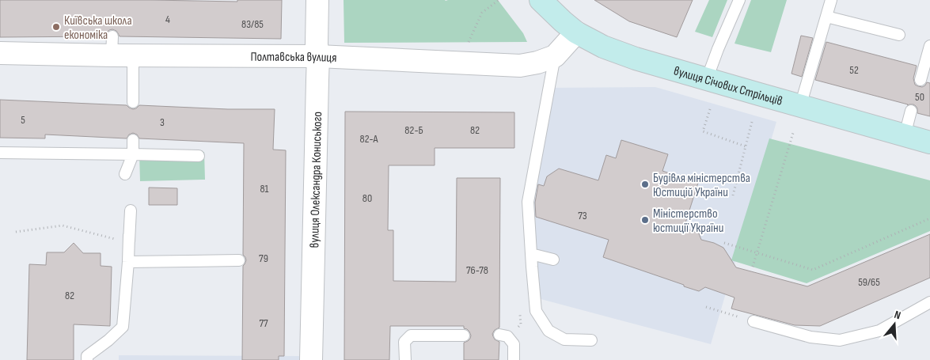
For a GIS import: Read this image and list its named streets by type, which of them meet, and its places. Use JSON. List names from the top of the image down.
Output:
{
  "streets": {
    "main road": ["вулиця Січових Стрільців"],
    "street": ["Полтавська вулиця", "вулиця Олександра Кониського"]
  },
  "crossings": [
    ["Полтавська вулиця", "вулиця Січових Стрільців"],
    ["Полтавська вулиця", "вулиця Олександра Кониського"]
  ],
  "places": ["Київська школа економіка", "Будівля міністерства Юстицій України", "Міністерство юстиції України"],
  "house_numbers": [
    "4",
    "83/85",
    "52",
    "50",
    "5",
    "3",
    "82-Б",
    "82",
    "82-А",
    "81",
    "80",
    "73",
    "79",
    "76-78",
    "59/65",
    "82",
    "77"
  ],
  "north": "top"
}
